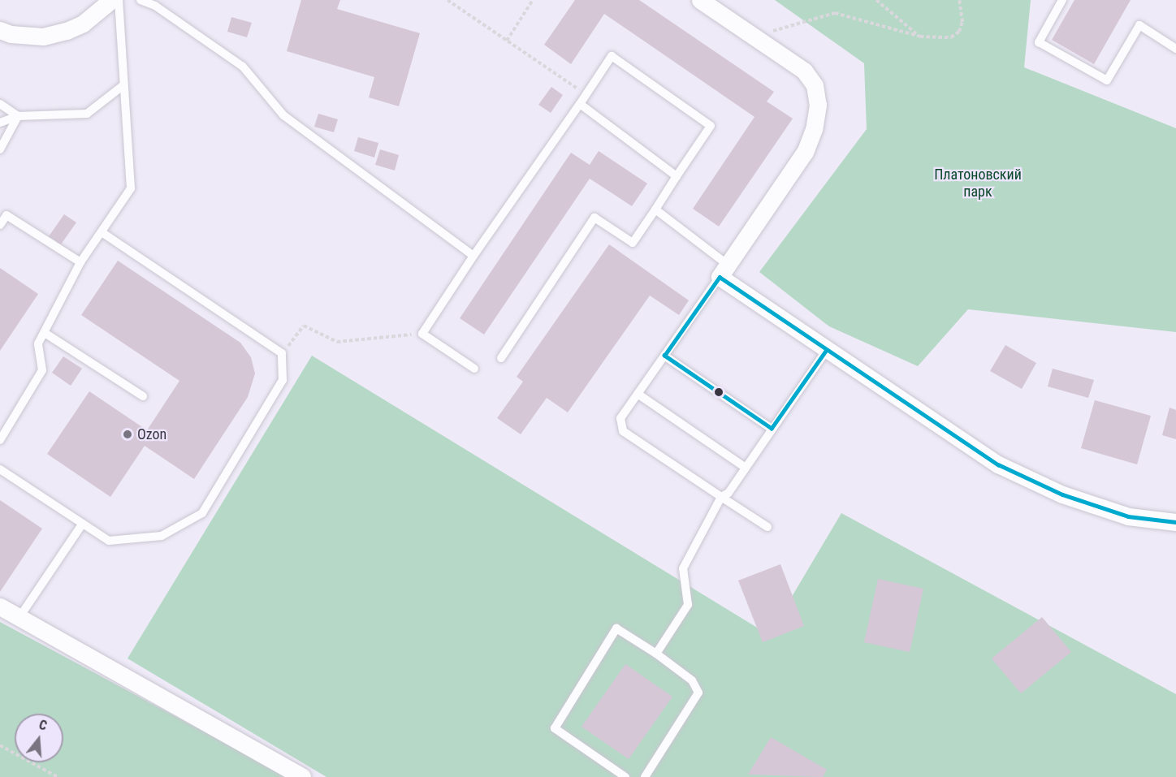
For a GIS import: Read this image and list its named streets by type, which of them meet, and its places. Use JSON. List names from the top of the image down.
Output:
{
  "parks": ["Платоновский парк"],
  "places": ["Ozon"],
  "north": "top"
}
